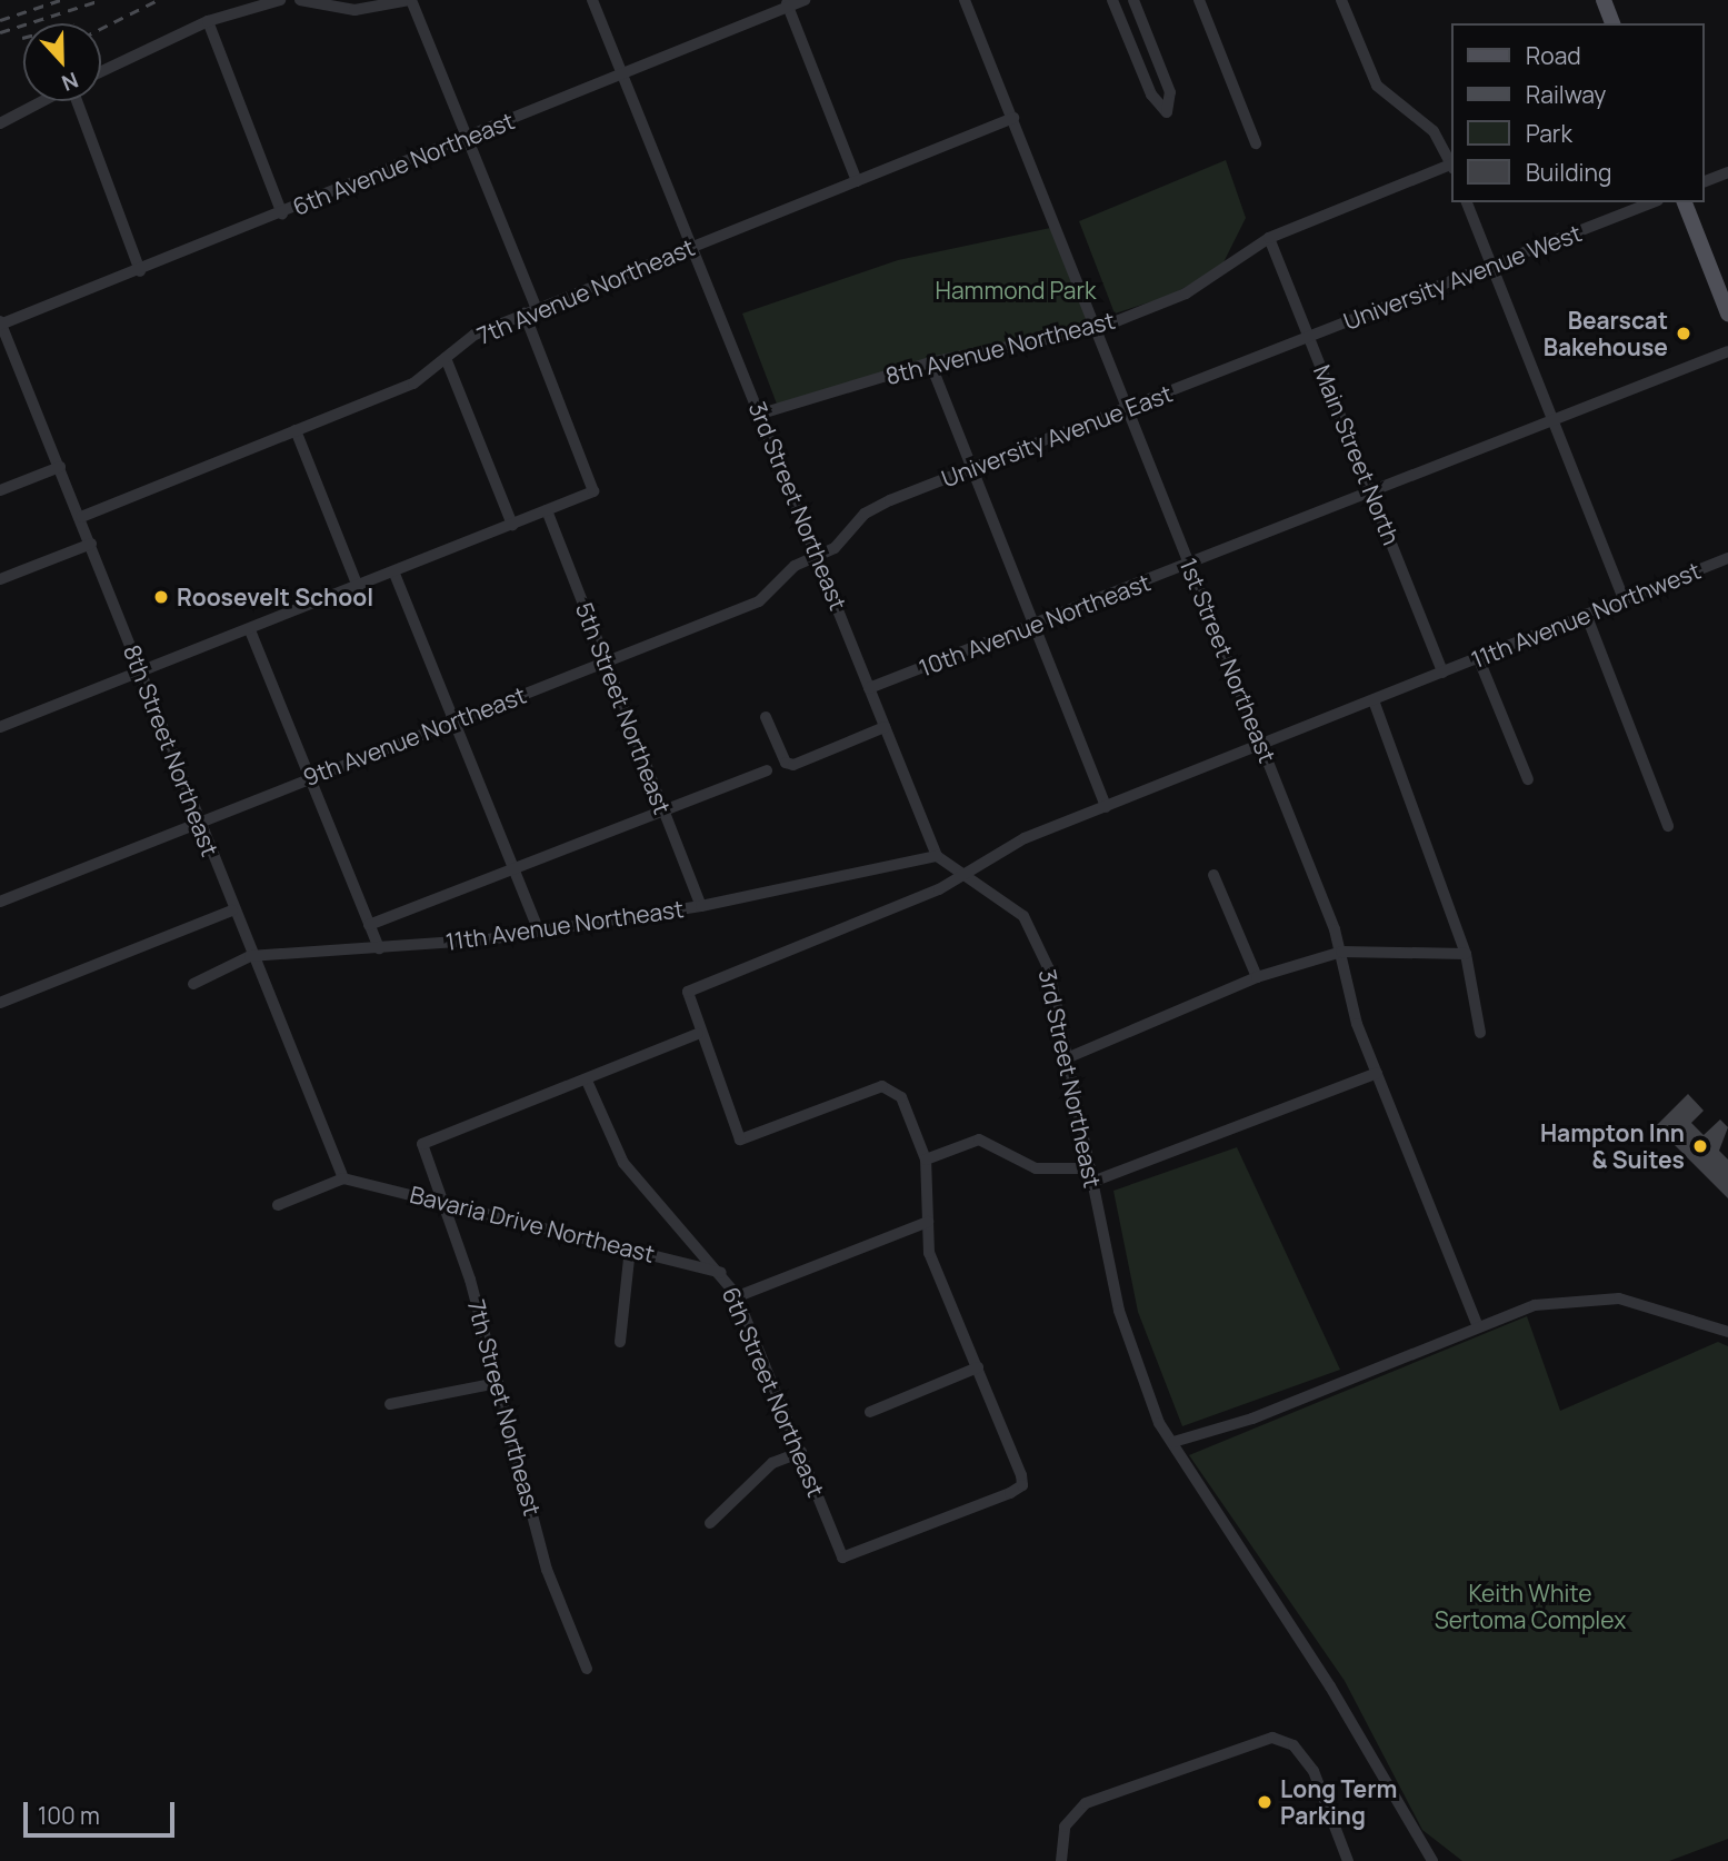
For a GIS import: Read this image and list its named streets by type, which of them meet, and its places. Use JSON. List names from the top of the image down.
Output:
{
  "streets": {
    "street": [
      "6th Avenue Northeast",
      "University Avenue West",
      "7th Avenue Northeast",
      "8th Avenue Northeast",
      "University Avenue East",
      "Main Street North",
      "3rd Street Northeast",
      "11th Avenue Northwest",
      "10th Avenue Northeast",
      "1st Street Northeast",
      "5th Street Northeast",
      "9th Avenue Northeast",
      "8th Street Northeast",
      "11th Avenue Northeast",
      "Bavaria Drive Northeast",
      "6th Street Northeast",
      "7th Street Northeast"
    ]
  },
  "crossings": [
    ["6th Avenue Northeast", "3rd Street Northeast"],
    ["6th Avenue Northeast", "8th Street Northeast"],
    ["University Avenue West", "University Avenue East"],
    ["University Avenue West", "Main Street North"],
    ["7th Avenue Northeast", "3rd Street Northeast"],
    ["7th Avenue Northeast", "1st Street Northeast"],
    ["7th Avenue Northeast", "8th Street Northeast"],
    ["8th Avenue Northeast", "Main Street North"],
    ["8th Avenue Northeast", "3rd Street Northeast"],
    ["8th Avenue Northeast", "1st Street Northeast"],
    ["University Avenue East", "Main Street North"],
    ["University Avenue East", "3rd Street Northeast"],
    ["University Avenue East", "1st Street Northeast"],
    ["University Avenue East", "9th Avenue Northeast"],
    ["Main Street North", "11th Avenue Northwest"],
    ["Main Street North", "10th Avenue Northeast"],
    ["3rd Street Northeast", "10th Avenue Northeast"],
    ["3rd Street Northeast", "9th Avenue Northeast"],
    ["3rd Street Northeast", "11th Avenue Northeast"],
    ["10th Avenue Northeast", "1st Street Northeast"],
    ["5th Street Northeast", "9th Avenue Northeast"],
    ["5th Street Northeast", "11th Avenue Northeast"],
    ["9th Avenue Northeast", "8th Street Northeast"],
    ["8th Street Northeast", "11th Avenue Northeast"],
    ["8th Street Northeast", "Bavaria Drive Northeast"],
    ["Bavaria Drive Northeast", "6th Street Northeast"],
    ["Bavaria Drive Northeast", "7th Street Northeast"],
    ["6th Street Northeast", "7th Street Northeast"]
  ],
  "parks": ["Hammond Park", "Keith White Sertoma Complex"],
  "places": [
    "Bearscat Bakehouse",
    "Roosevelt School",
    "Hampton Inn & Suites",
    "Long Term Parking"
  ],
  "legend": [
    "Road",
    "Railway",
    "Park",
    "Building"
  ],
  "scale_bar": "100 m",
  "north": "bottom"
}
